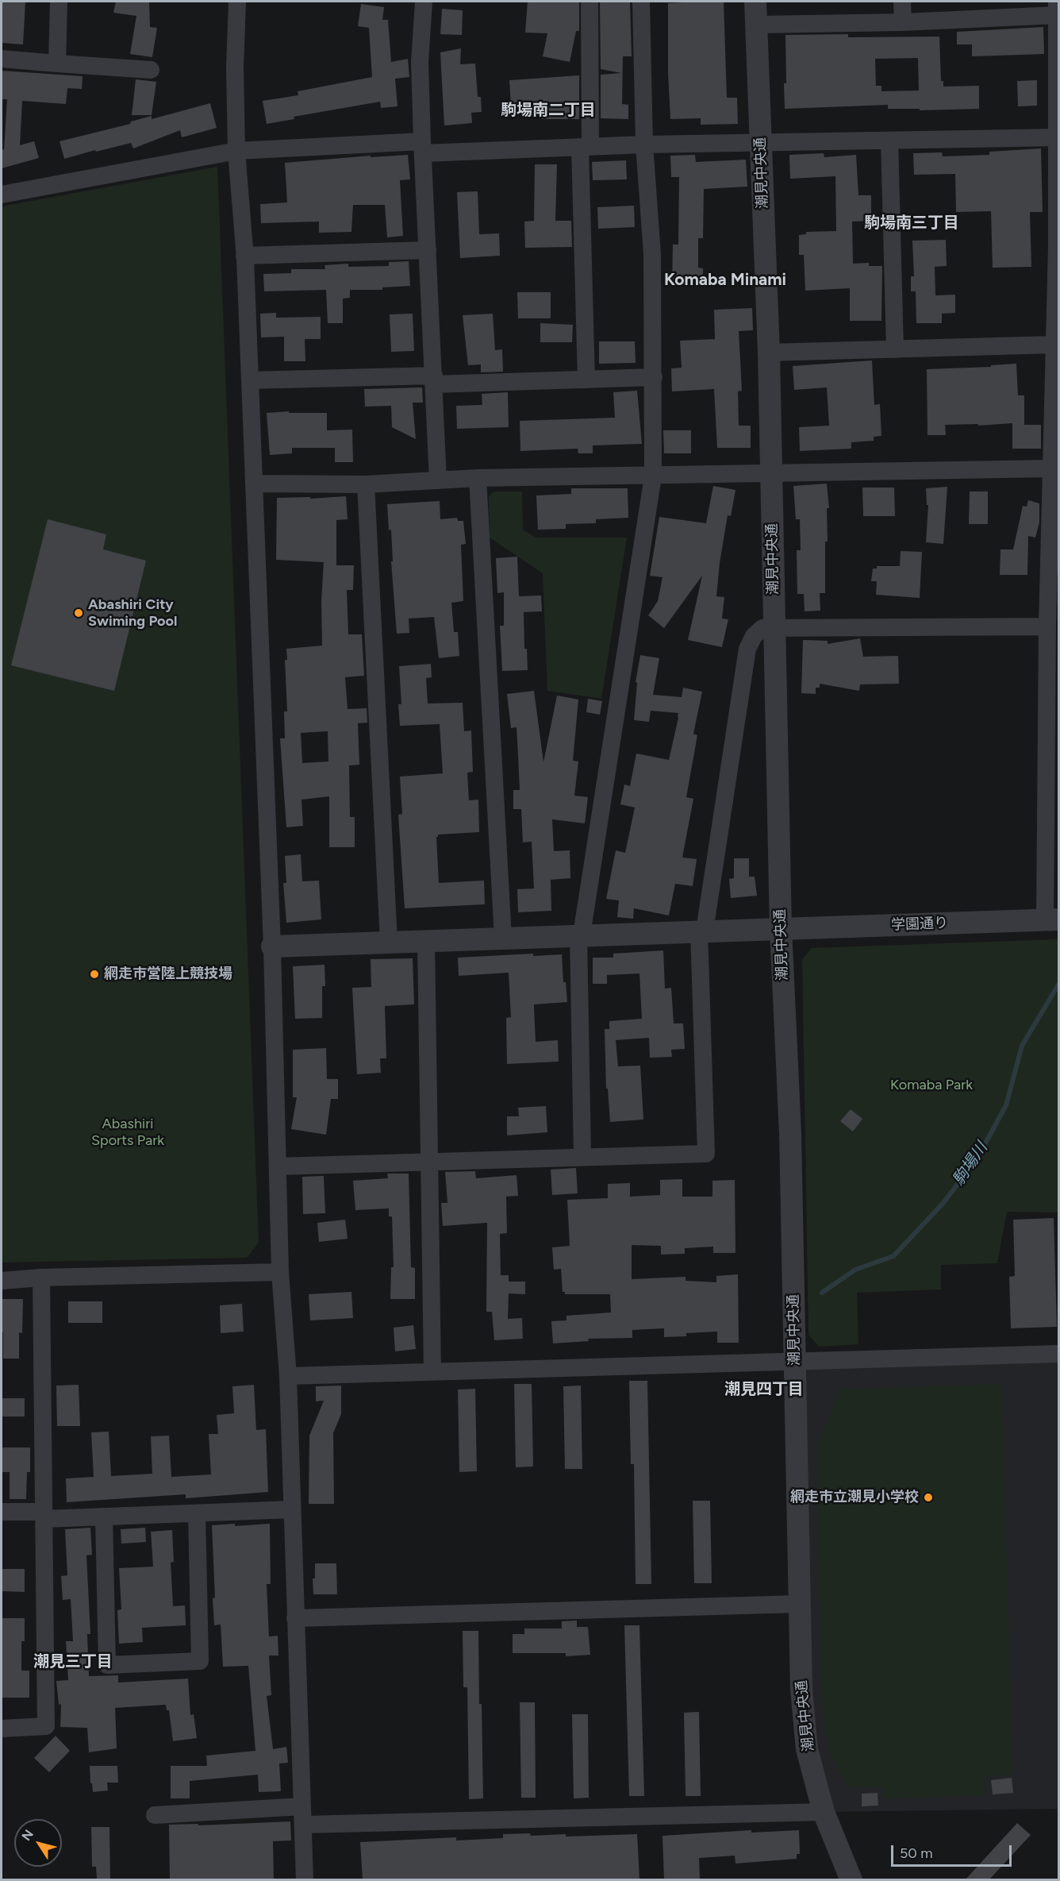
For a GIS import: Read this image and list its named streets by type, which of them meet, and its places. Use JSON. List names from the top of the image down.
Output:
{
  "streets": {
    "street": ["潮見中央通", "学園通り"]
  },
  "crossings": [
    ["潮見中央通", "学園通り"]
  ],
  "districts": [
    "駒場南二丁目",
    "駒場南三丁目",
    "Komaba Minami",
    "潮見四丁目",
    "潮見三丁目"
  ],
  "water": ["駒場川"],
  "parks": ["Komaba Park", "Abashiri Sports Park"],
  "places": ["Abashiri City Swiming Pool", "網走市営陸上競技場", "網走市立潮見小学校"],
  "scale_bar": "50 m",
  "north": "top left"
}
